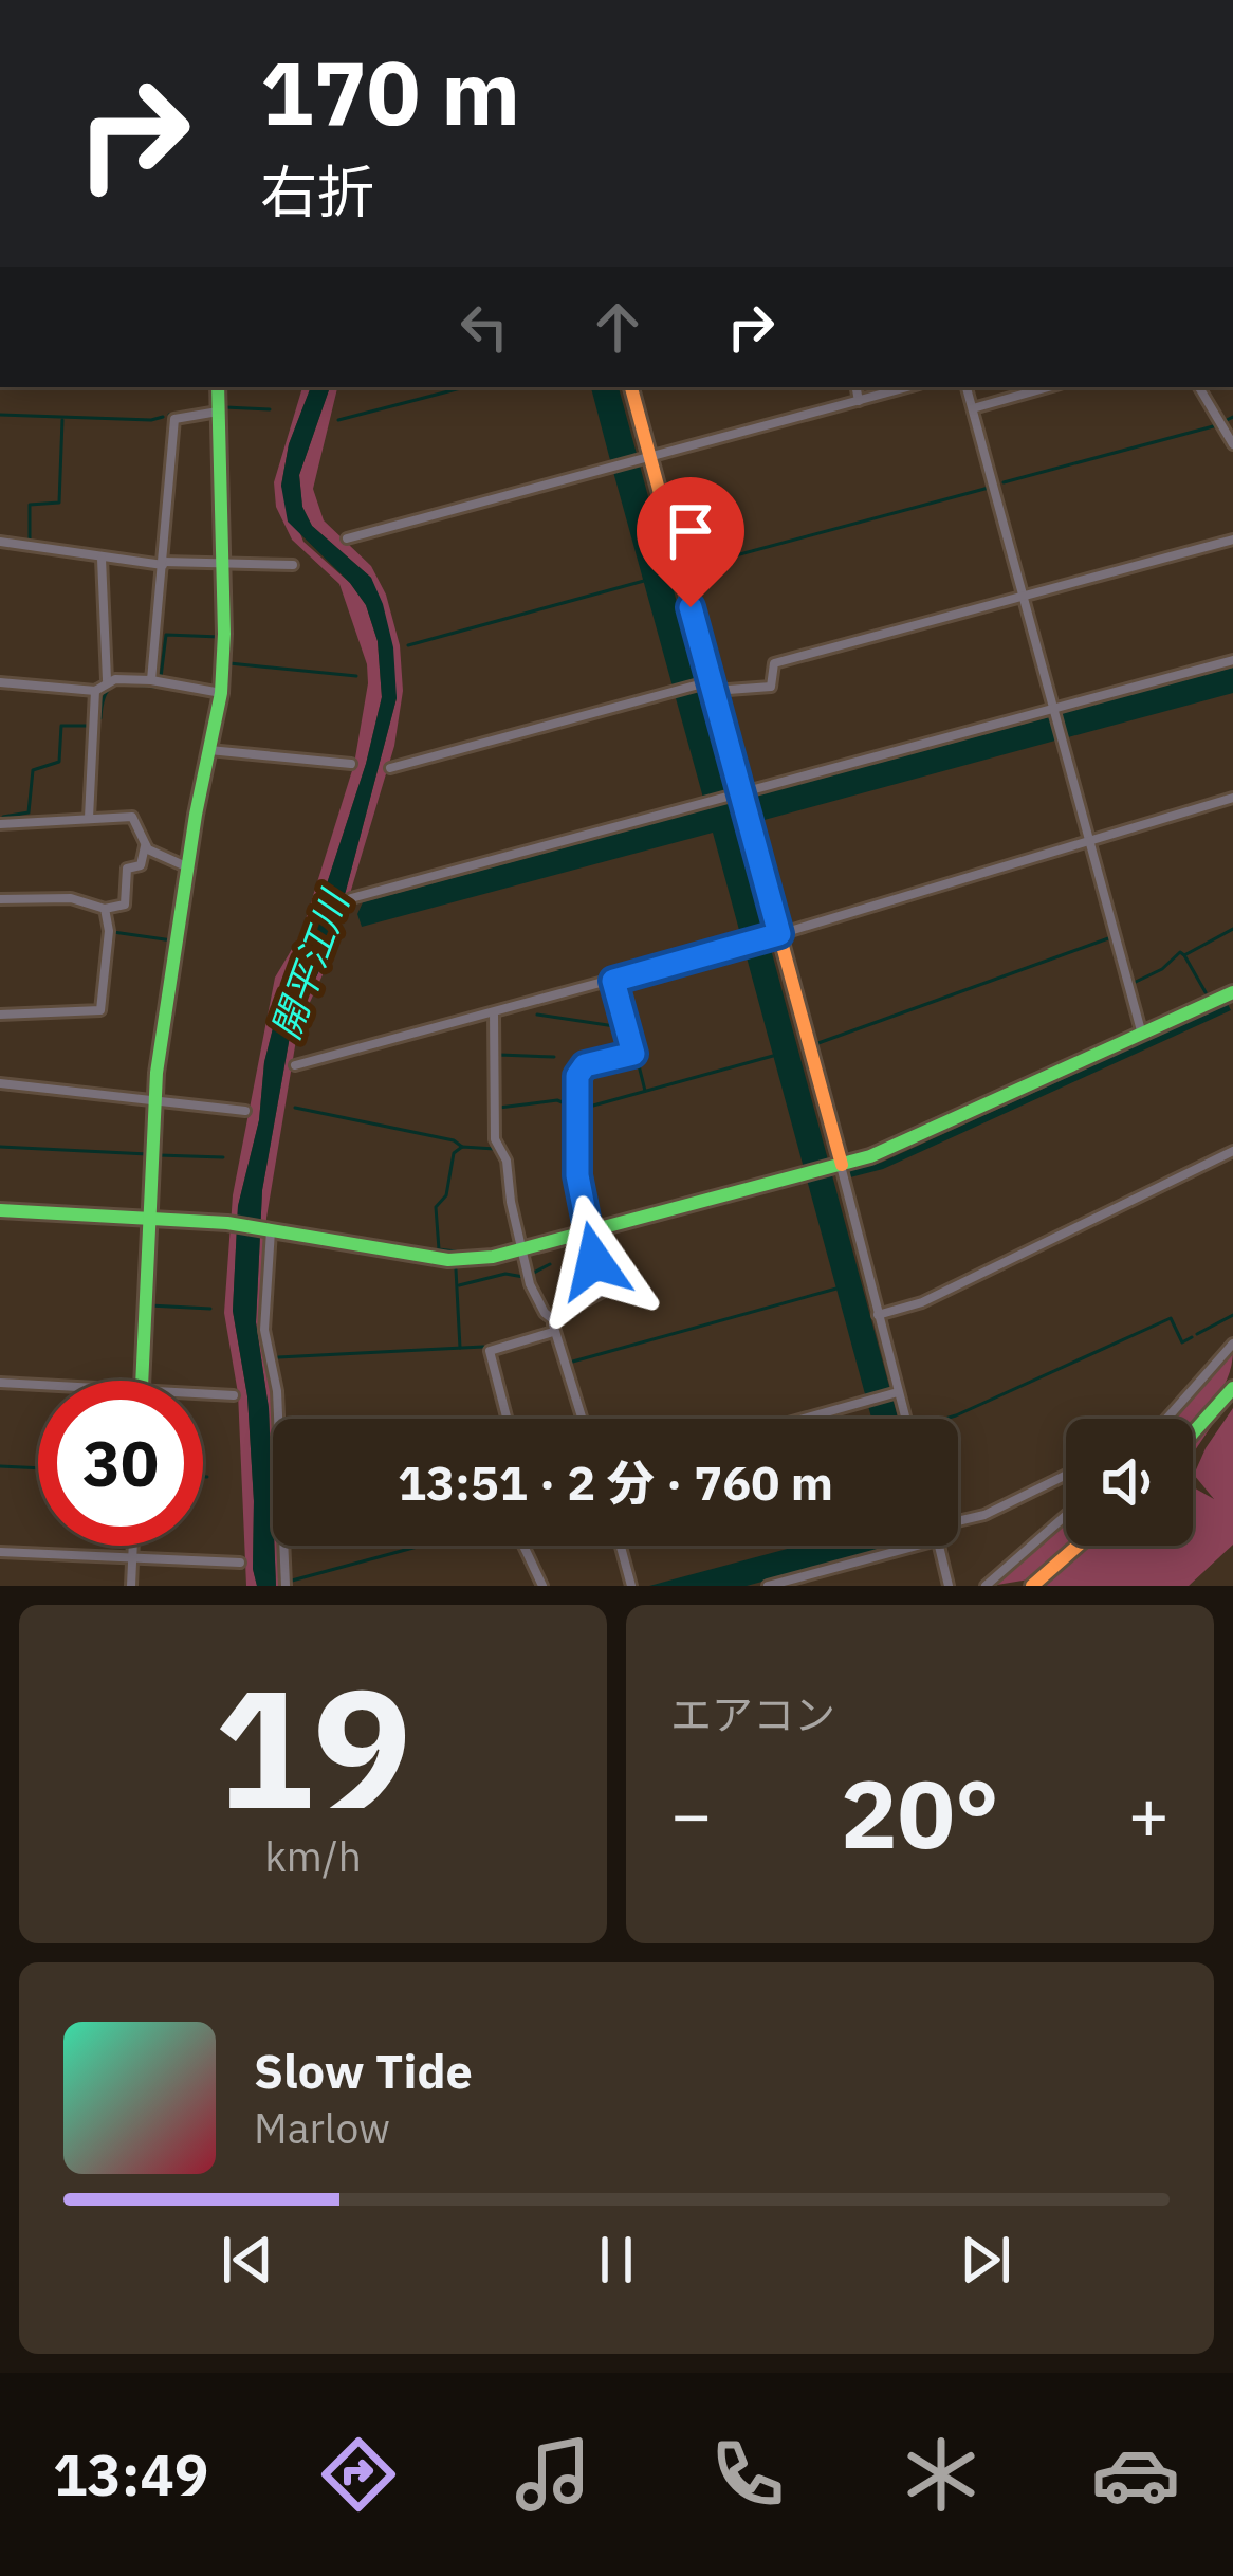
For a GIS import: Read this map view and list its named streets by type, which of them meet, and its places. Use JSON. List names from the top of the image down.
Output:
{
  "water": ["開平江川"],
  "page": {
    "turn": ["170 m", "右折"],
    "limit": "30",
    "trip": "13:51 · 2 分 · 760 m",
    "tile": [
      ["19", "km/h"],
      "エアコン"
    ],
    "heat": ["−", "20°", "+"],
    "song": ["Slow Tide", "Marlow"],
    "tabs": "13:49"
  }
}
